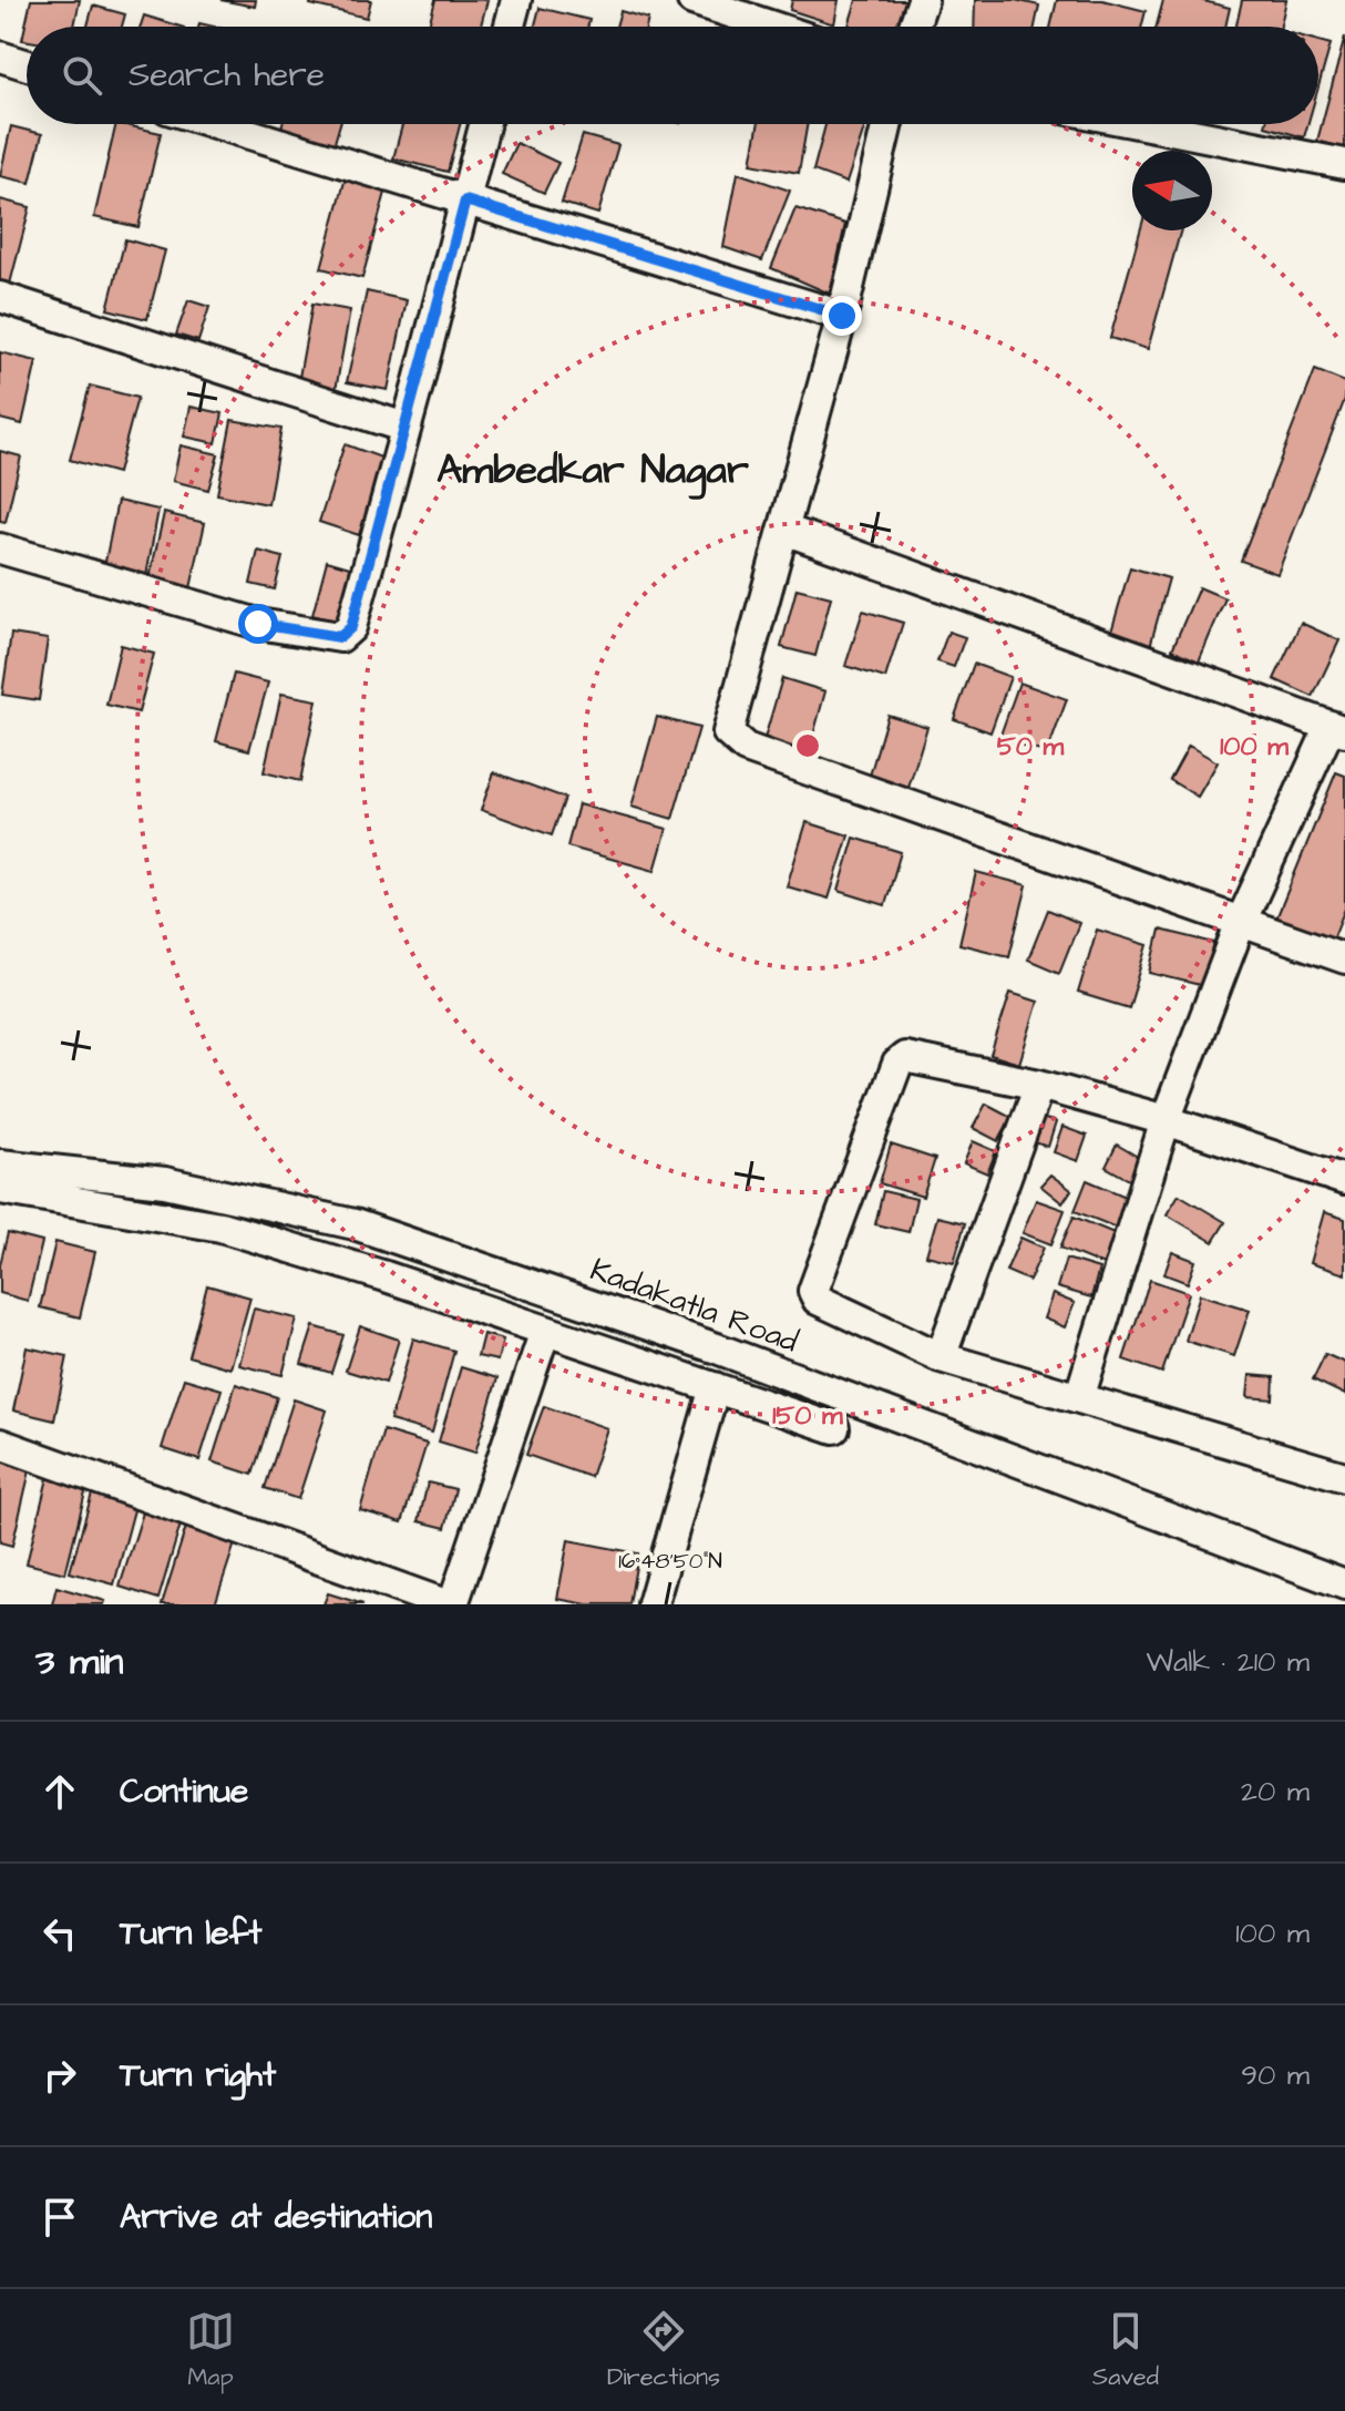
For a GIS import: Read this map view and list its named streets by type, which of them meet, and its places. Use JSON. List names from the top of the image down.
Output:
{
  "streets": {
    "street": ["Kadakatla Road"]
  },
  "districts": ["Ambedkar Nagar"],
  "north": "left",
  "page": {
    "search": "Search here",
    "heading": ["3 min", "Walk · 210 m"],
    "list": [
      ["Continue", "20 m"],
      ["Turn left", "100 m"],
      ["Turn right", "90 m"],
      "Arrive at destination"
    ],
    "nav": ["Map", "Directions", "Saved"]
  },
  "coordinates": ["16°48'50\"N"],
  "rings": ["50 m", "100 m", "150 m"]
}
